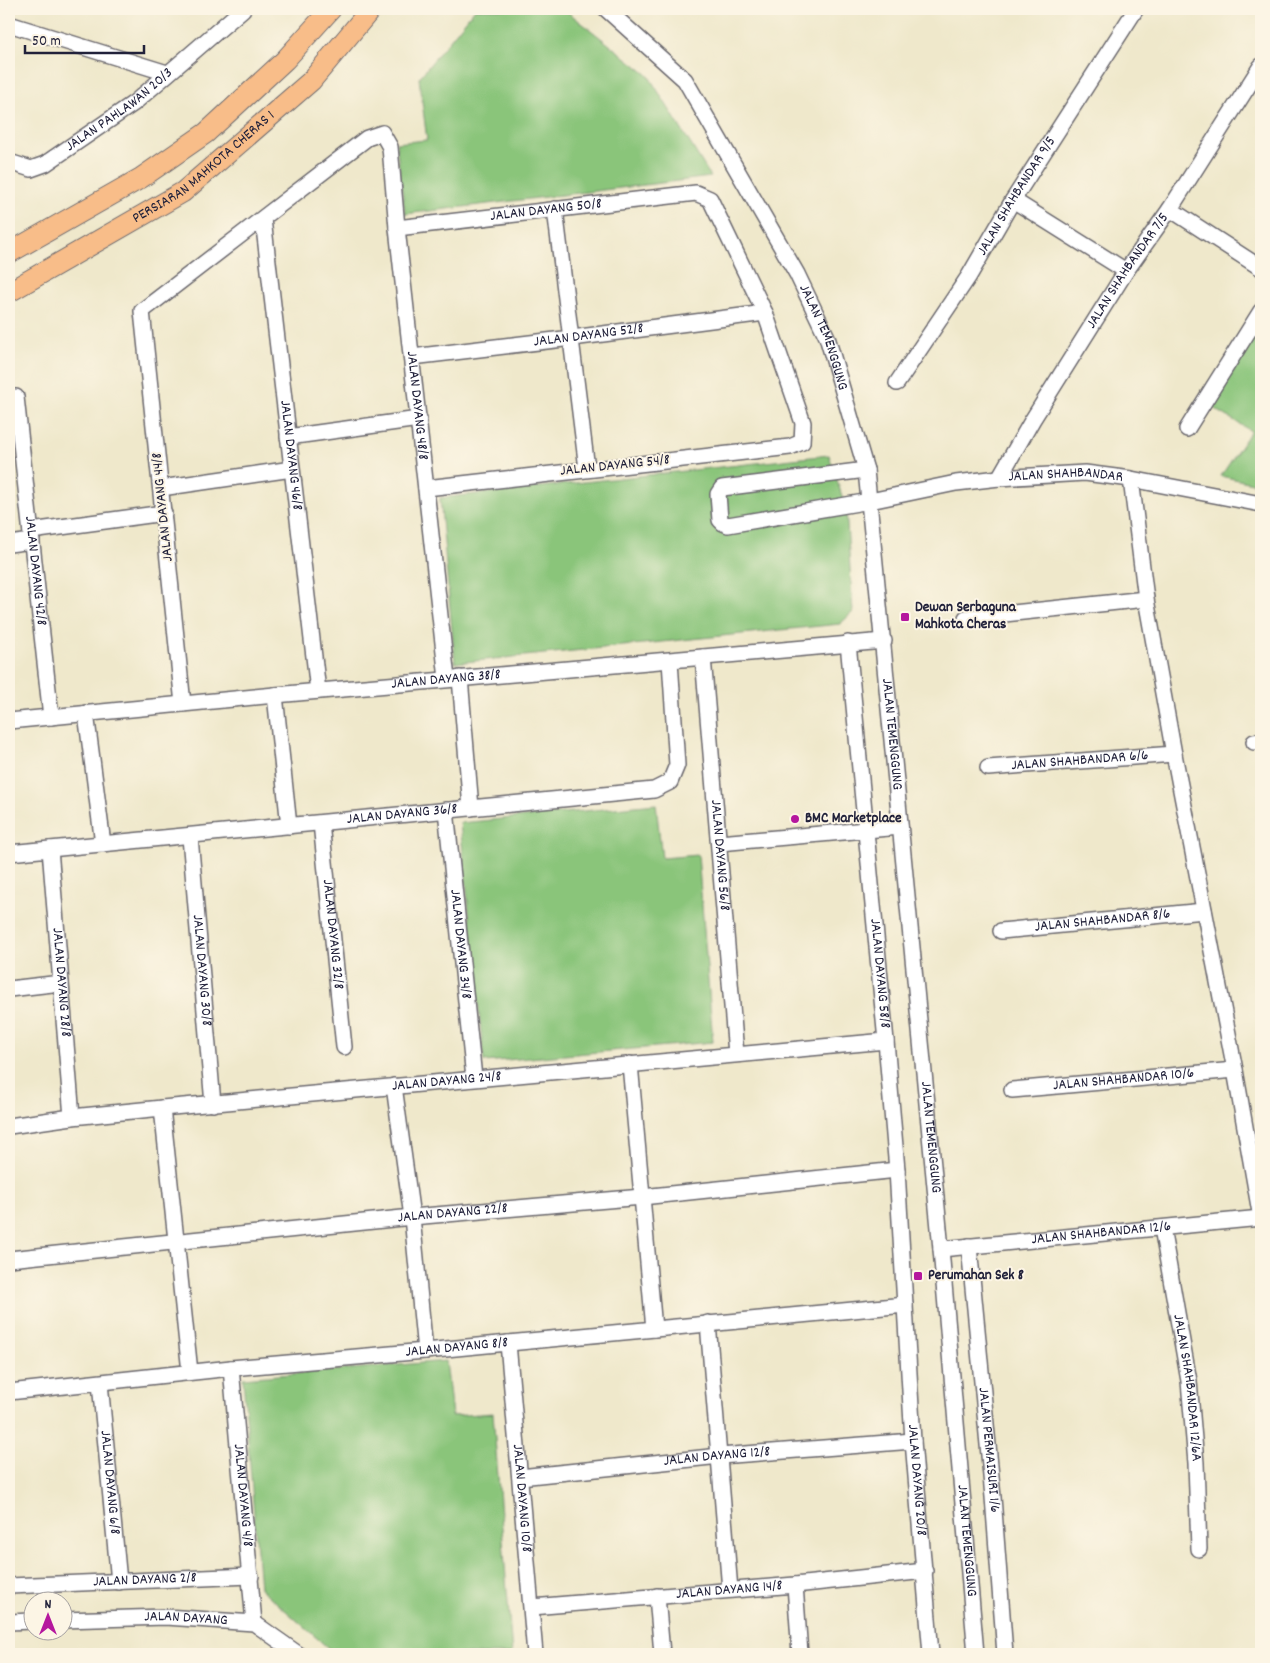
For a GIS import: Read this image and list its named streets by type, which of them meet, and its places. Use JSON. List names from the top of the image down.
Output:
{
  "streets": {
    "main road": ["PERSIARAN MAHKOTA CHERAS 1"],
    "street": [
      "JALAN PAHLAWAN 20/3",
      "JALAN SHAHBANDAR 9/5",
      "JALAN DAYANG 50/8",
      "JALAN SHAHBANDAR 7/5",
      "JALAN DAYANG 52/8",
      "JALAN TEMENGGUNG",
      "JALAN DAYANG 48/8",
      "JALAN DAYANG 46/8",
      "JALAN DAYANG 54/8",
      "JALAN SHAHBANDAR",
      "JALAN DAYANG 44/8",
      "JALAN DAYANG 42/8",
      "JALAN DAYANG 38/8",
      "JALAN SHAHBANDAR 6/6",
      "JALAN DAYANG 36/8",
      "JALAN DAYANG 56/8",
      "JALAN SHAHBANDAR 8/6",
      "JALAN DAYANG 32/8",
      "JALAN DAYANG 34/8",
      "JALAN DAYANG 30/8",
      "JALAN DAYANG 58/8",
      "JALAN DAYANG 28/8",
      "JALAN SHAHBANDAR 10/6",
      "JALAN DAYANG 24/8",
      "JALAN DAYANG 22/8",
      "JALAN SHAHBANDAR 12/6",
      "JALAN DAYANG 8/8",
      "JALAN SHAHBANDAR 12/6A",
      "JALAN PERMAISURI 1/6",
      "JALAN DAYANG 12/8",
      "JALAN DAYANG 20/8",
      "JALAN DAYANG 6/8",
      "JALAN DAYANG 4/8",
      "JALAN DAYANG 10/8",
      "JALAN DAYANG 2/8",
      "JALAN DAYANG 14/8",
      "JALAN DAYANG"
    ]
  },
  "crossings": [
    ["JALAN DAYANG 50/8", "JALAN DAYANG 52/8"],
    ["JALAN DAYANG 50/8", "JALAN DAYANG 48/8"],
    ["JALAN DAYANG 50/8", "JALAN DAYANG 54/8"],
    ["JALAN SHAHBANDAR 7/5", "JALAN SHAHBANDAR"],
    ["JALAN DAYANG 52/8", "JALAN DAYANG 48/8"],
    ["JALAN DAYANG 52/8", "JALAN DAYANG 54/8"],
    ["JALAN TEMENGGUNG", "JALAN SHAHBANDAR"],
    ["JALAN TEMENGGUNG", "JALAN DAYANG 38/8"],
    ["JALAN TEMENGGUNG", "JALAN SHAHBANDAR 12/6"],
    ["JALAN DAYANG 48/8", "JALAN DAYANG 46/8"],
    ["JALAN DAYANG 48/8", "JALAN DAYANG 54/8"],
    ["JALAN DAYANG 48/8", "JALAN DAYANG 44/8"],
    ["JALAN DAYANG 48/8", "JALAN DAYANG 38/8"],
    ["JALAN DAYANG 48/8", "JALAN DAYANG 36/8"],
    ["JALAN DAYANG 46/8", "JALAN DAYANG 44/8"],
    ["JALAN DAYANG 46/8", "JALAN DAYANG 38/8"],
    ["JALAN DAYANG 44/8", "JALAN DAYANG 38/8"],
    ["JALAN DAYANG 42/8", "JALAN DAYANG 38/8"],
    ["JALAN DAYANG 38/8", "JALAN DAYANG 36/8"],
    ["JALAN DAYANG 38/8", "JALAN DAYANG 56/8"],
    ["JALAN DAYANG 38/8", "JALAN DAYANG 58/8"],
    ["JALAN DAYANG 36/8", "JALAN DAYANG 32/8"],
    ["JALAN DAYANG 36/8", "JALAN DAYANG 34/8"],
    ["JALAN DAYANG 36/8", "JALAN DAYANG 30/8"],
    ["JALAN DAYANG 36/8", "JALAN DAYANG 28/8"],
    ["JALAN DAYANG 56/8", "JALAN DAYANG 24/8"],
    ["JALAN DAYANG 34/8", "JALAN DAYANG 24/8"],
    ["JALAN DAYANG 30/8", "JALAN DAYANG 24/8"],
    ["JALAN DAYANG 58/8", "JALAN DAYANG 24/8"],
    ["JALAN DAYANG 58/8", "JALAN DAYANG 22/8"],
    ["JALAN DAYANG 58/8", "JALAN DAYANG 8/8"],
    ["JALAN DAYANG 58/8", "JALAN DAYANG 20/8"],
    ["JALAN DAYANG 28/8", "JALAN DAYANG 24/8"],
    ["JALAN SHAHBANDAR 12/6", "JALAN SHAHBANDAR 12/6A"],
    ["JALAN SHAHBANDAR 12/6", "JALAN PERMAISURI 1/6"],
    ["JALAN DAYANG 8/8", "JALAN DAYANG 20/8"],
    ["JALAN DAYANG 8/8", "JALAN DAYANG 6/8"],
    ["JALAN DAYANG 8/8", "JALAN DAYANG 4/8"],
    ["JALAN DAYANG 8/8", "JALAN DAYANG 10/8"],
    ["JALAN DAYANG 12/8", "JALAN DAYANG 20/8"],
    ["JALAN DAYANG 12/8", "JALAN DAYANG 10/8"],
    ["JALAN DAYANG 20/8", "JALAN DAYANG 14/8"],
    ["JALAN DAYANG 6/8", "JALAN DAYANG 2/8"],
    ["JALAN DAYANG 4/8", "JALAN DAYANG 2/8"],
    ["JALAN DAYANG 4/8", "JALAN DAYANG"],
    ["JALAN DAYANG 10/8", "JALAN DAYANG 14/8"]
  ],
  "places": {
    "transit": ["Dewan Serbaguna Mahkota Cheras", "Perumahan Sek 8"],
    "other": ["BMC Marketplace"]
  },
  "scale_bar": "50 m",
  "north": "top"
}
